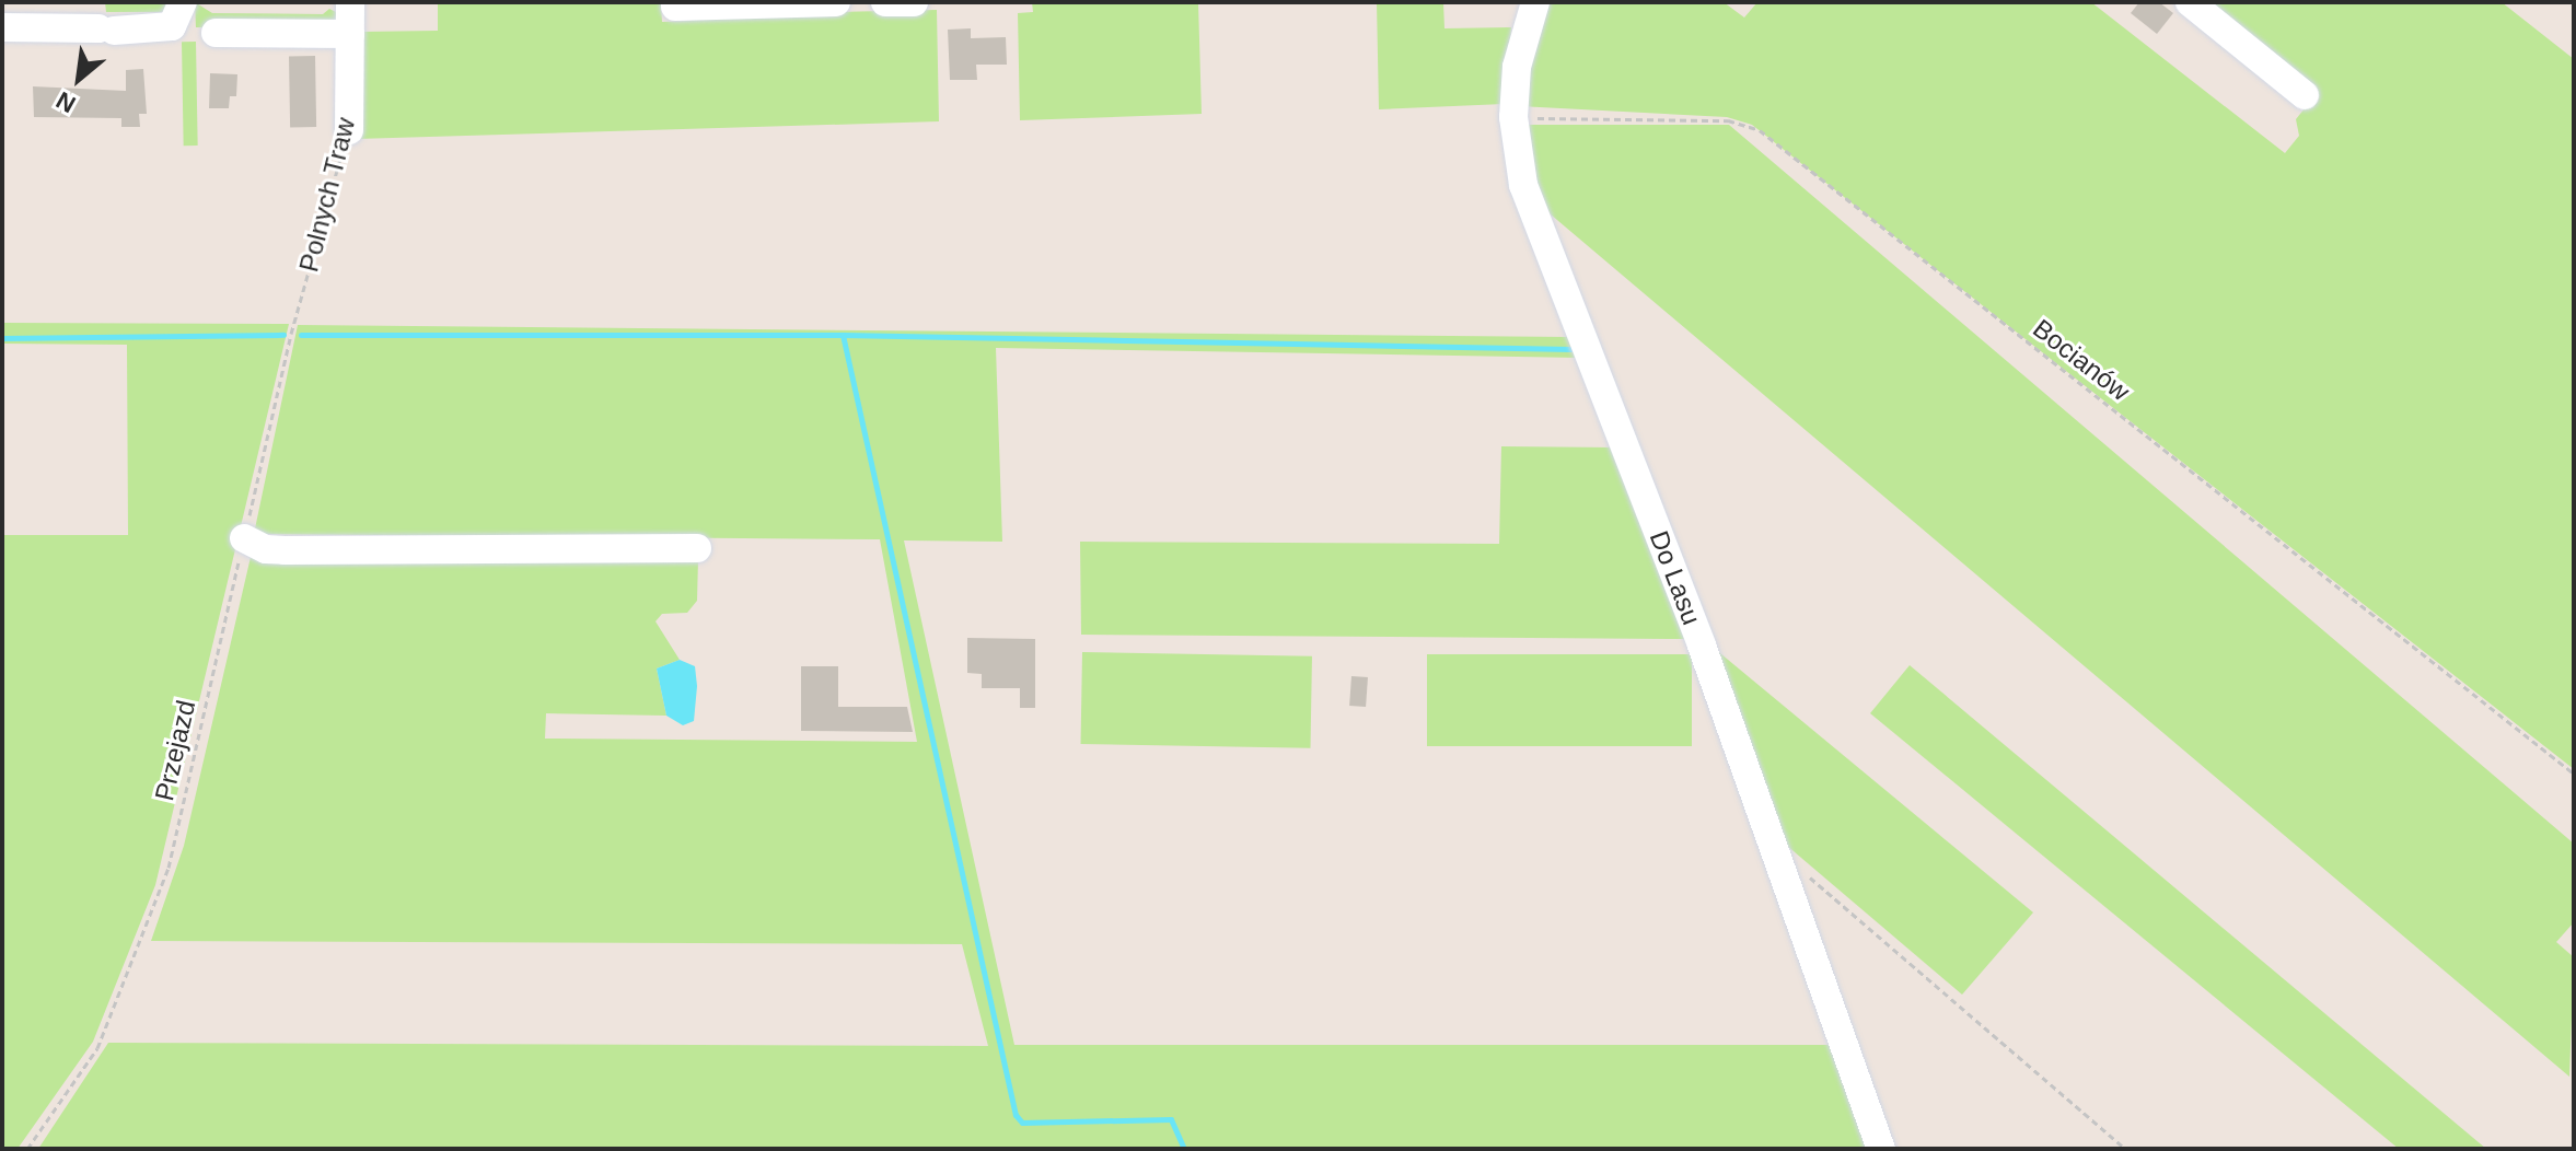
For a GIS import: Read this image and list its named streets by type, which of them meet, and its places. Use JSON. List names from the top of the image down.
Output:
{
  "streets": {
    "street": ["Polnych Traw", "Do Lasu"],
    "path": ["Bocianów", "Przejazd"]
  },
  "crossings": [
    ["Polnych Traw", "Przejazd"],
    ["Bocianów", "Do Lasu"]
  ],
  "north": "bottom left"
}
